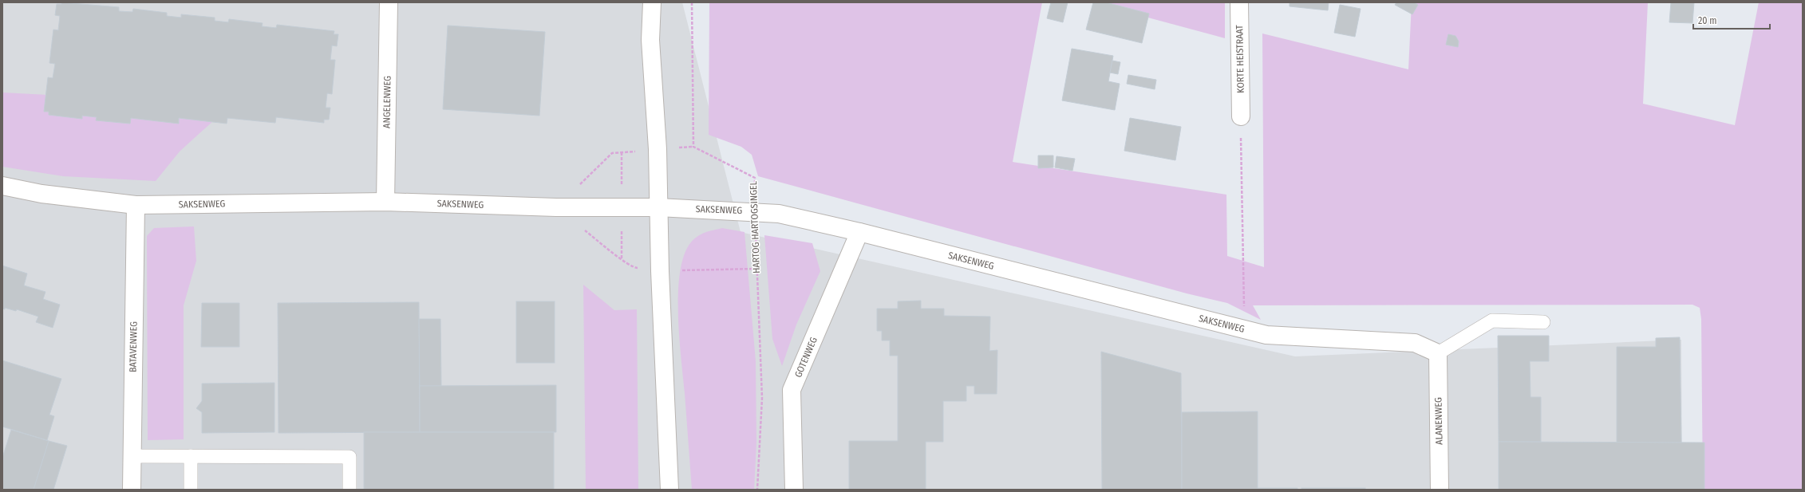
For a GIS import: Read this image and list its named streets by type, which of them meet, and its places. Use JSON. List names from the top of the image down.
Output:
{
  "streets": {
    "street": [
      "KORTE HEISTRAAT",
      "ANGELENWEG",
      "SAKSENWEG",
      "BATAVENWEG",
      "GOTENWEG",
      "ALANENWEG"
    ],
    "path": ["HARTOG HARTOGSINGEL"]
  },
  "crossings": [
    ["ANGELENWEG", "SAKSENWEG"],
    ["SAKSENWEG", "HARTOG HARTOGSINGEL"],
    ["SAKSENWEG", "BATAVENWEG"],
    ["SAKSENWEG", "GOTENWEG"],
    ["SAKSENWEG", "ALANENWEG"]
  ],
  "scale_bar": "20 m"
}
